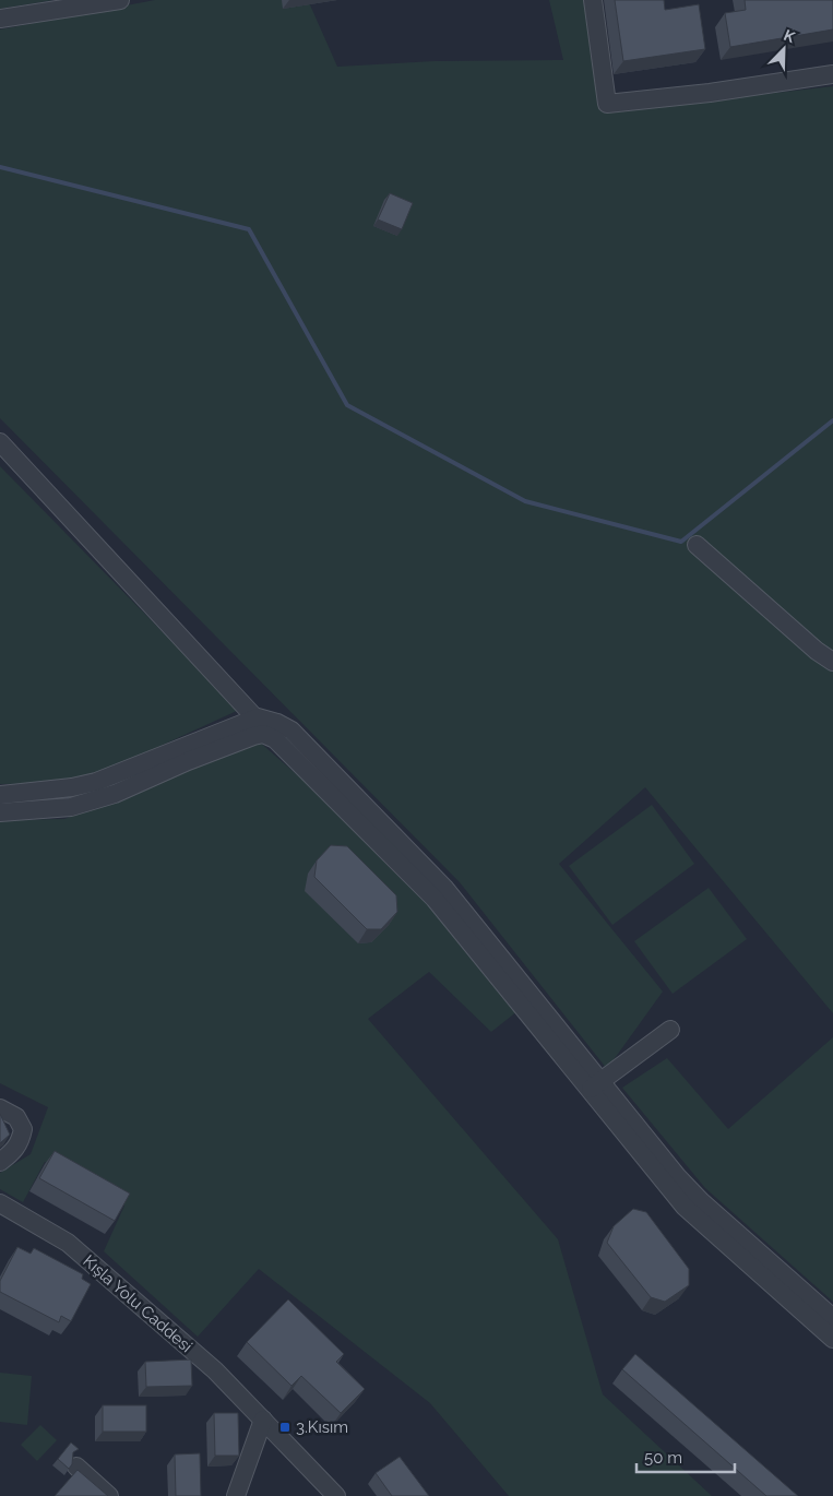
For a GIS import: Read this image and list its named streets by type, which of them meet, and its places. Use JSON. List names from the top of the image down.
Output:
{
  "streets": {
    "street": ["Kışla Yolu Caddesi"]
  },
  "places": {
    "transit": ["3.Kısım"]
  },
  "scale_bar": "50 m",
  "north": "top right"
}
